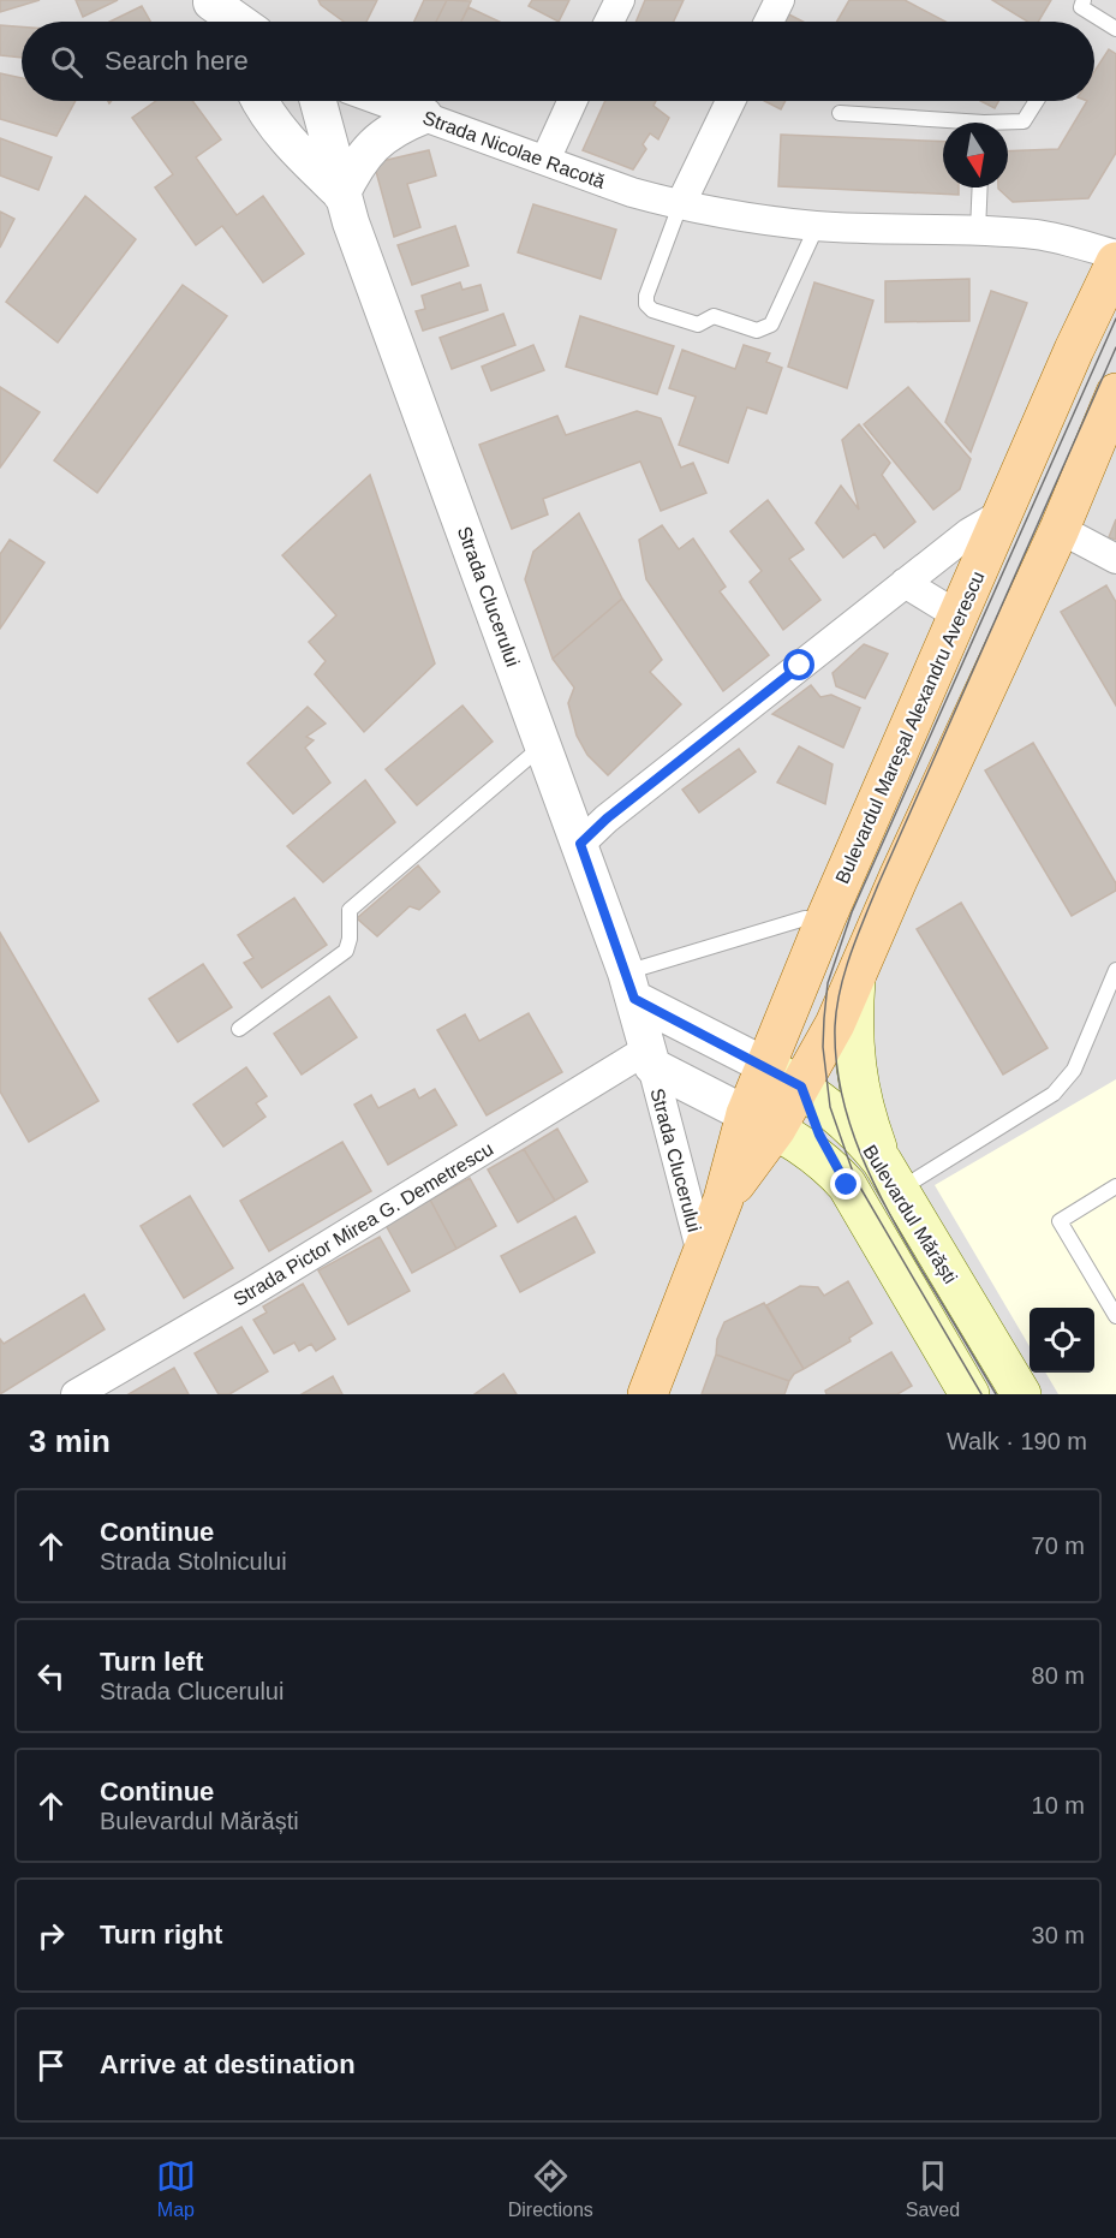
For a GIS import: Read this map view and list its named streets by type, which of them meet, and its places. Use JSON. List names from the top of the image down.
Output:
{
  "streets": {
    "main road": ["Bulevardul Mareșal Alexandru Averescu", "Bulevardul Mărăști"],
    "street": ["Strada Nicolae Racotă", "Strada Clucerului", "Strada Pictor Mirea G. Demetrescu"]
  },
  "crossings": [
    ["Strada Clucerului", "Bulevardul Mareșal Alexandru Averescu"],
    ["Strada Clucerului", "Bulevardul Mărăști"],
    ["Strada Clucerului", "Strada Pictor Mirea G. Demetrescu"],
    ["Bulevardul Mareșal Alexandru Averescu", "Bulevardul Mărăști"]
  ],
  "north": "bottom",
  "page": {
    "search": "Search here",
    "heading": ["3 min", "Walk · 190 m"],
    "list": [
      ["Continue", "Strada Stolnicului", "70 m"],
      ["Turn left", "Strada Clucerului", "80 m"],
      ["Continue", "Bulevardul Mărăști", "10 m"],
      ["Turn right", "30 m"],
      "Arrive at destination"
    ],
    "nav": ["Map", "Directions", "Saved"]
  }
}
